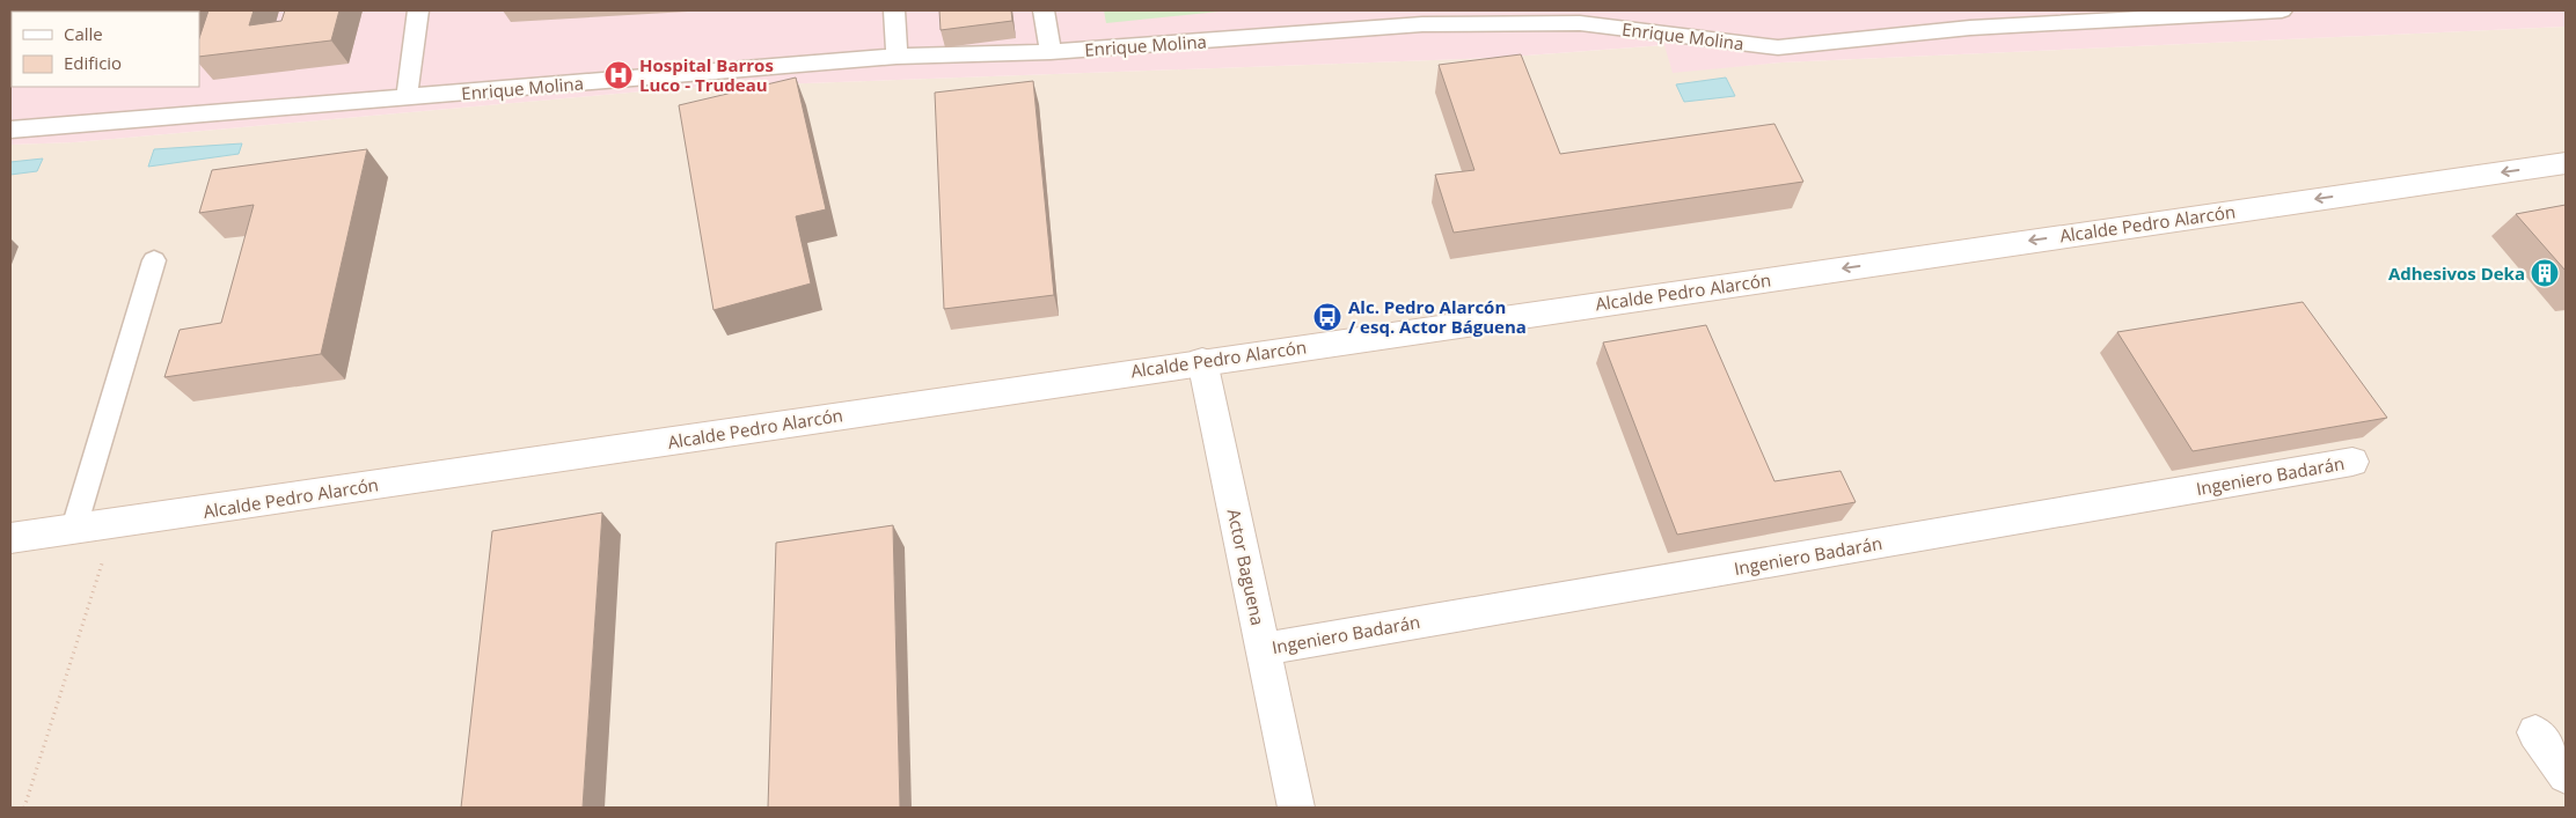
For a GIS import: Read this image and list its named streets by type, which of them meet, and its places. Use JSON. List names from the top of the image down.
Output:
{
  "streets": {
    "street": ["Alcalde Pedro Alarcón", "Ingeniero Badarán", "Actor Baguena"],
    "lane": ["Enrique Molina"]
  },
  "crossings": [
    ["Alcalde Pedro Alarcón", "Actor Baguena"],
    ["Ingeniero Badarán", "Actor Baguena"]
  ],
  "one_way": ["Alcalde Pedro Alarcón"],
  "places": {
    "hospital": ["Hospital Barros Luco - Trudeau"],
    "building": ["Adhesivos Deka"],
    "bus stop": ["Alc. Pedro Alarcón / esq. Actor Báguena"]
  },
  "legend": ["Calle", "Edificio"]
}
